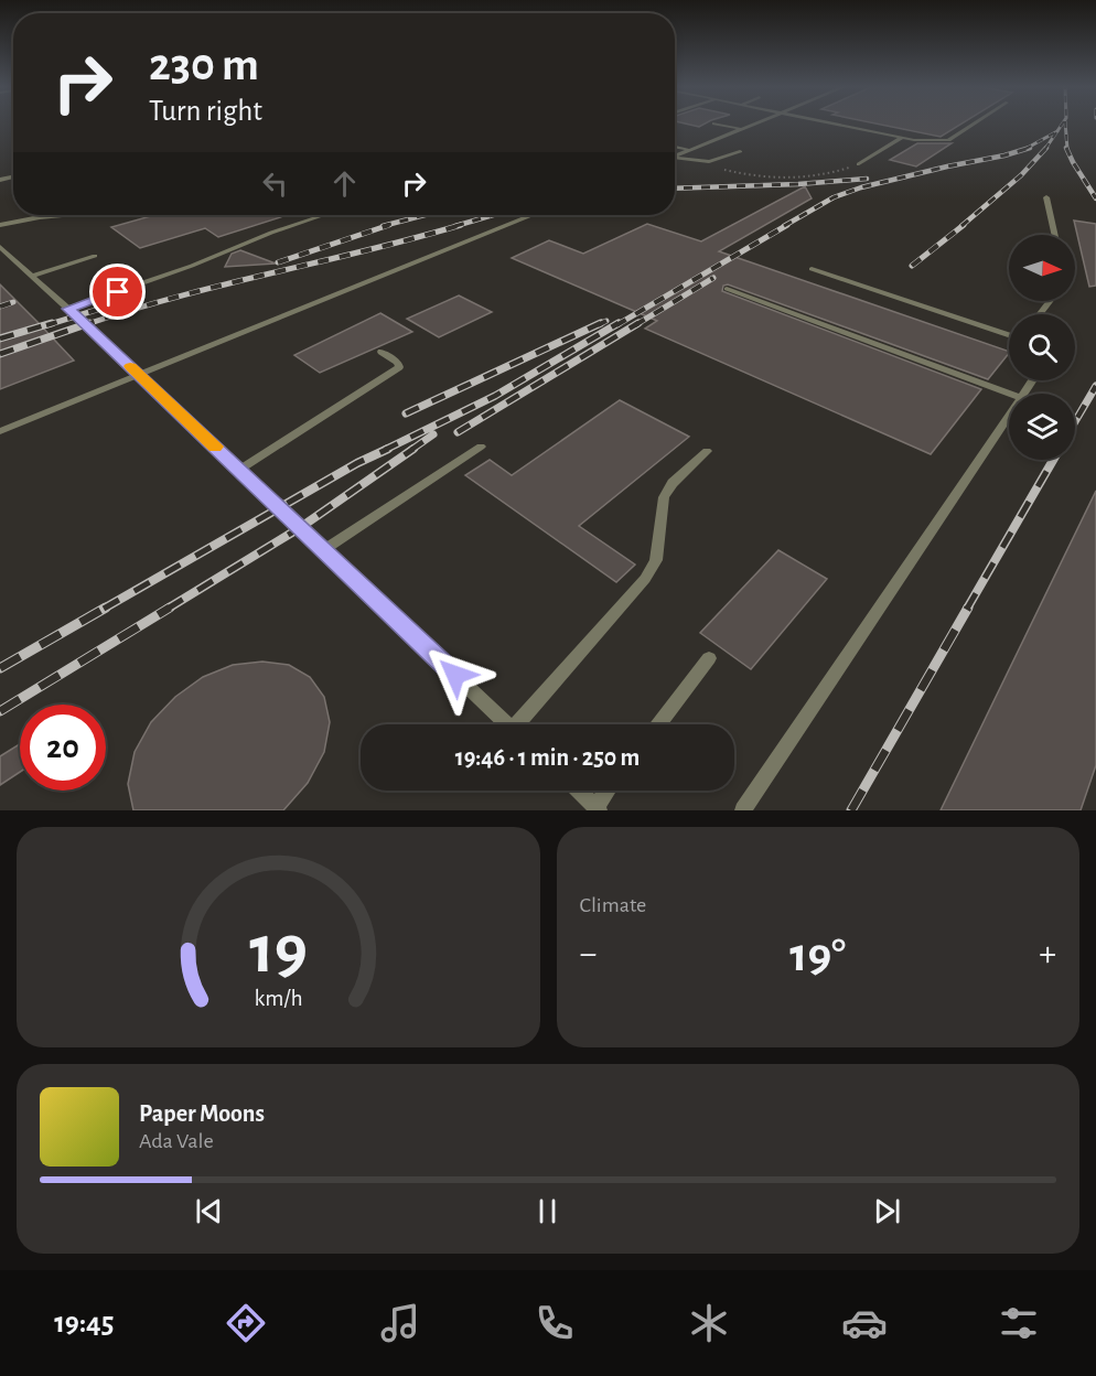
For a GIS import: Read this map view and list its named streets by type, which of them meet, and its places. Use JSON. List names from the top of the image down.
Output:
{
  "north": "right",
  "page": {
    "turn": ["230 m", "Turn right"],
    "limit": "20",
    "trip": "19:46 · 1 min · 250 m",
    "tile": "Climate",
    "heat": ["−", "19°", "+"],
    "song": ["Paper Moons", "Ada Vale"],
    "tabs": "19:45",
    "gauge": ["19", "km/h"]
  }
}
